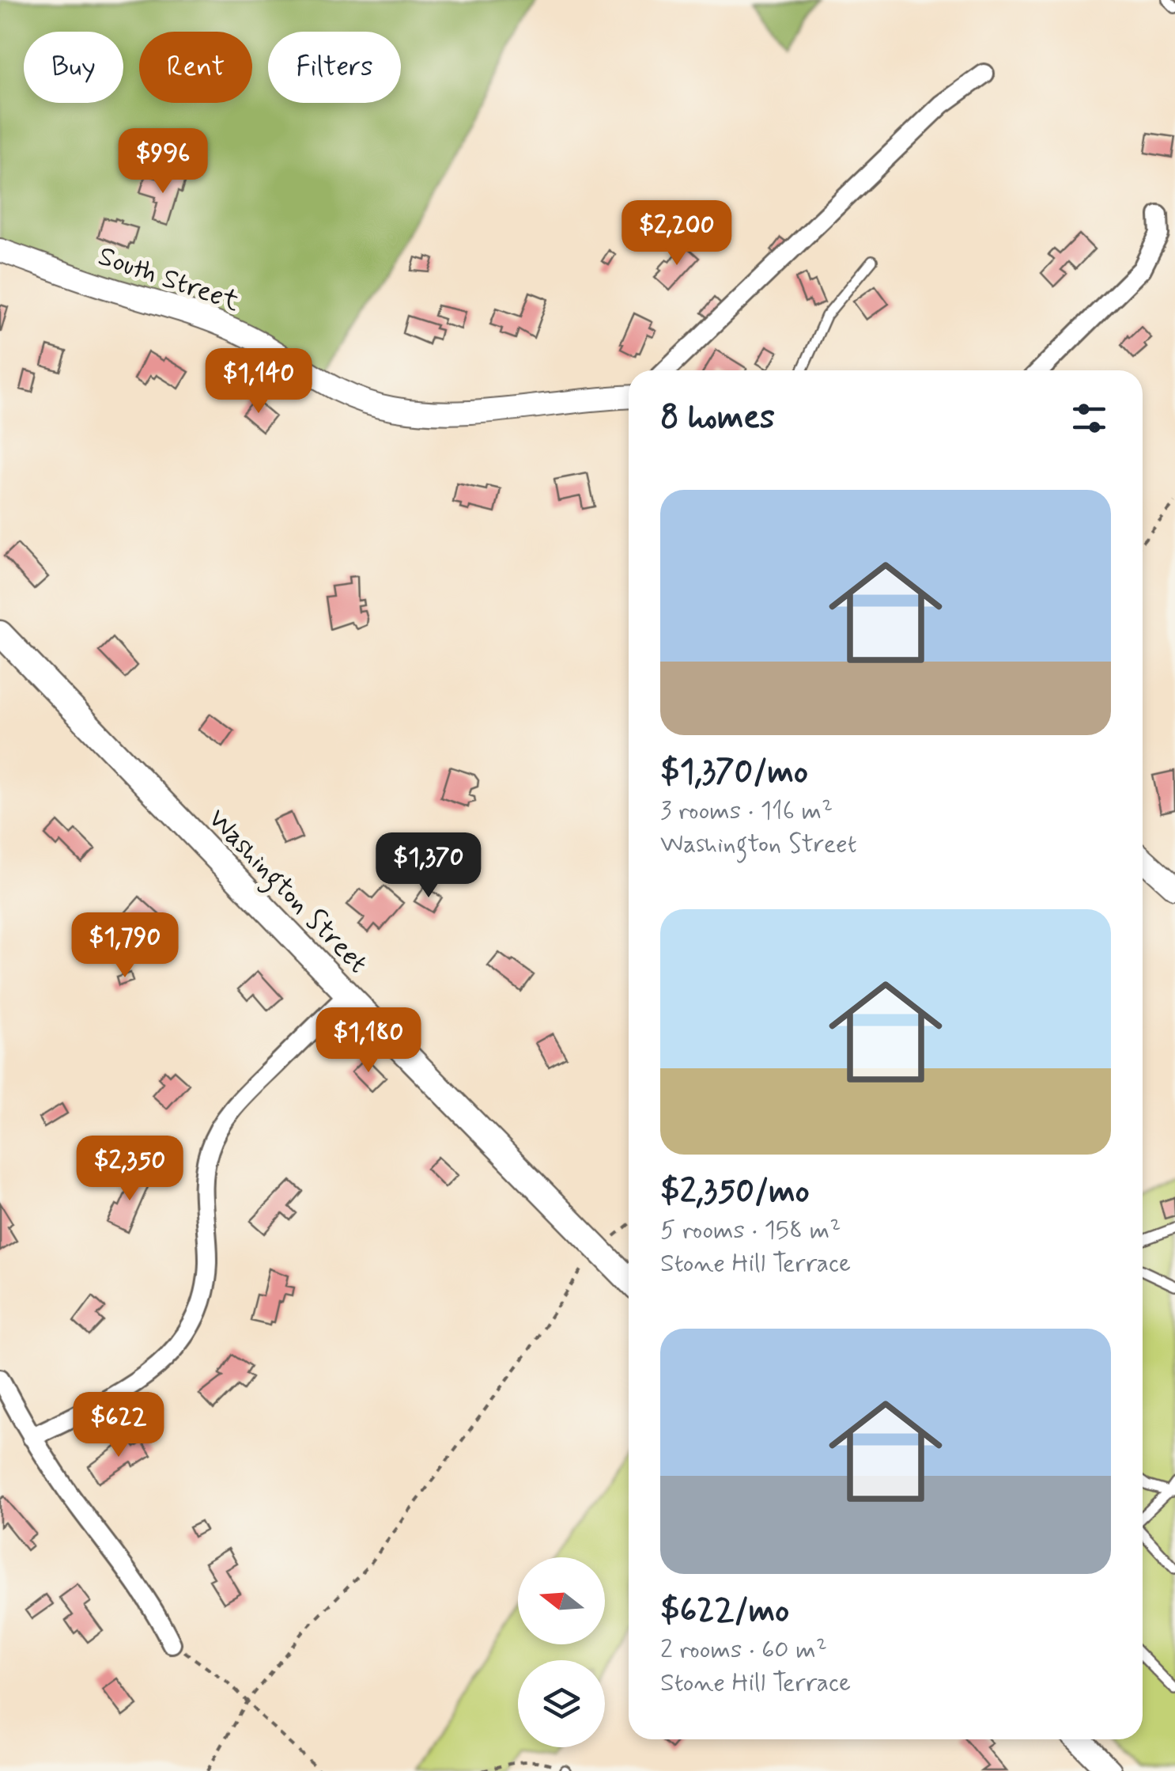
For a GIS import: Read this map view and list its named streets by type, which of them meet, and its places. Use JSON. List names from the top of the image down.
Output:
{
  "streets": {
    "main road": ["Washington Street"],
    "street": ["South Street"]
  },
  "north": "left",
  "page": {
    "chip": ["Buy", "Rent", "Filters"],
    "price": [
      "$996",
      "$2,200",
      "$1,140",
      "$1,370",
      "$1,790",
      "$1,180",
      "$2,350",
      "$622"
    ],
    "heading": "8 homes",
    "list": [
      {
        "name": "$1,370/mo",
        "note": "3 rooms · 116 m² · Washington Street"
      },
      {
        "name": "$2,350/mo",
        "note": "5 rooms · 158 m² · Stone Hill Terrace"
      },
      {
        "name": "$622/mo",
        "note": "2 rooms · 60 m² · Stone Hill Terrace"
      }
    ]
  }
}
